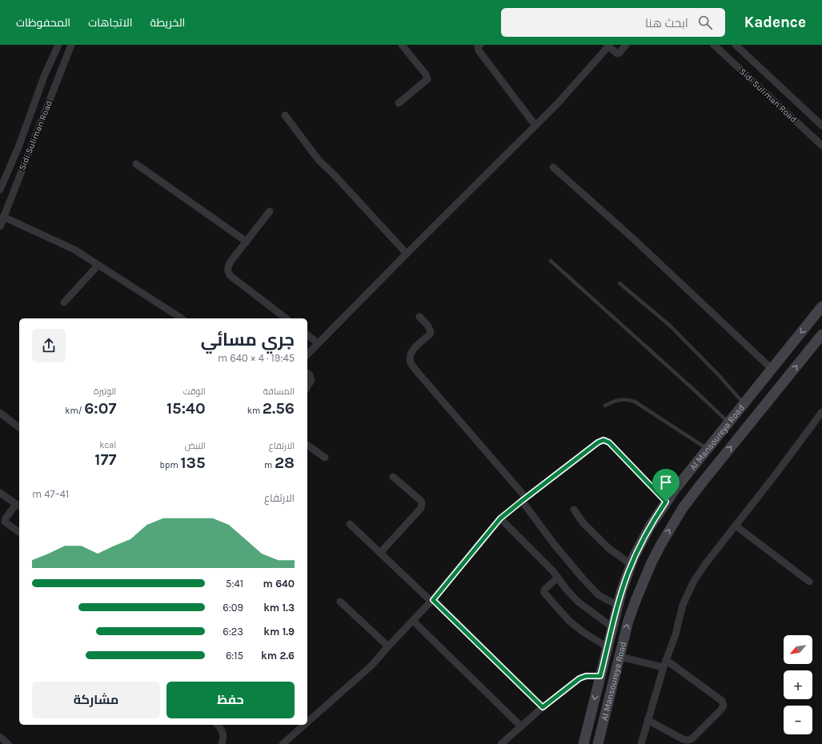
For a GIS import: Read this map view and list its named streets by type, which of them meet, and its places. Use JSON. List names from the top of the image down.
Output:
{
  "streets": {
    "main road": ["Al Mansoureya Road"],
    "street": ["Sidi Suliman Road"]
  },
  "north": "bottom left",
  "page": {
    "header": "Kadence",
    "search": "ابحث هنا",
    "nav": ["الخريطة", "الاتجاهات", "المحفوظات"],
    "heading": ["جري مسائي", "19:45 · 4 × 640 m"],
    "stats": [
      ["المسافة", "2.56 km"],
      ["الوقت", "15:40"],
      ["الوتيرة", "6:07 /km"],
      ["الارتفاع", "28 m"],
      ["النبض", "135 bpm"],
      ["kcal", "177"]
    ],
    "chart": ["الارتفاع", "41–47 m"],
    "list": [
      {
        "name": "640 m",
        "note": "5:41"
      },
      {
        "name": "1.3 km",
        "note": "6:09"
      },
      {
        "name": "1.9 km",
        "note": "6:23"
      },
      {
        "name": "2.6 km",
        "note": "6:15"
      }
    ],
    "map_buttons": ["+", "−"],
    "buttons": ["حفظ", "مشاركة"]
  }
}
